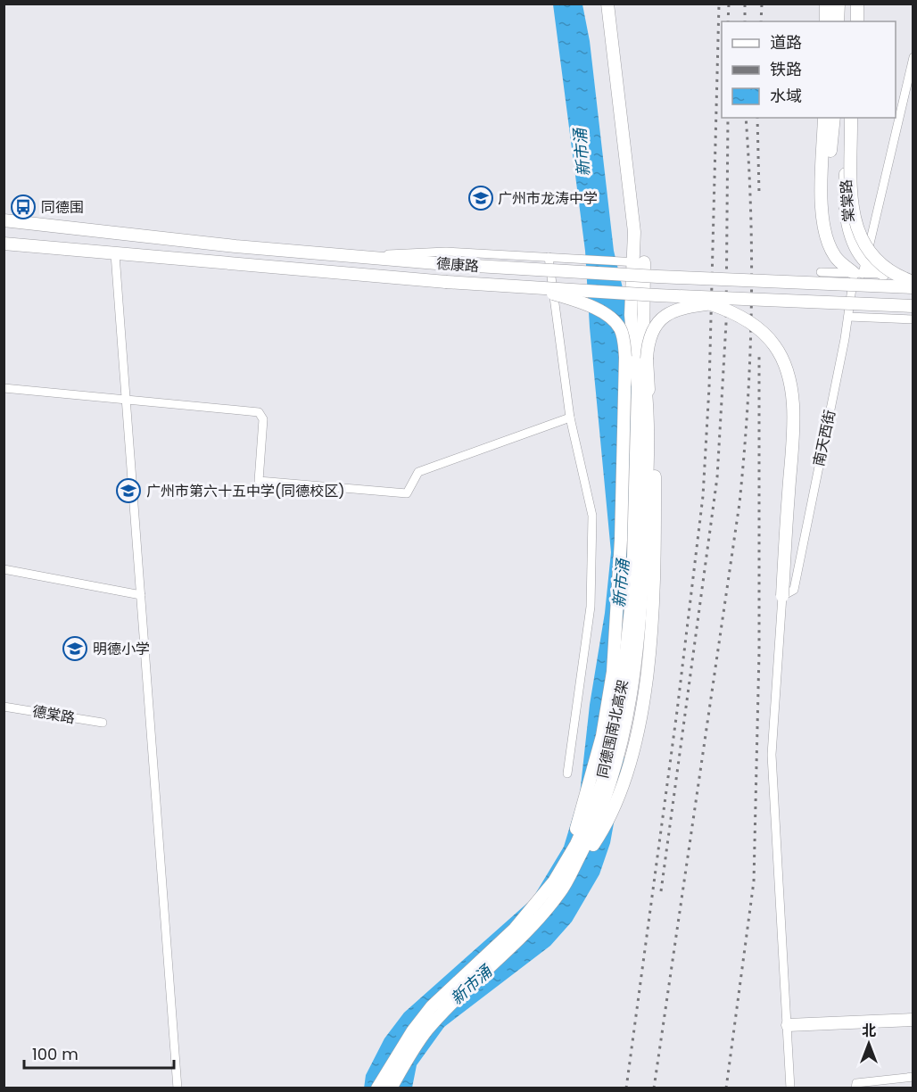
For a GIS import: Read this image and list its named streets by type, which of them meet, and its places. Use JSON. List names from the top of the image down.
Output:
{
  "streets": {
    "main road": ["棠棠路", "德康路", "同德围南北高架"],
    "street": ["南天西街", "德棠路"]
  },
  "crossings": [
    ["棠棠路", "南天西街"]
  ],
  "water": ["新市涌"],
  "places": {
    "school or university": ["广州市龙涛中学", "广州市第六十五中学(同德校区)", "明德小学"],
    "bus stop": ["同德围"]
  },
  "legend": ["道路", "铁路", "水域"],
  "scale_bar": "100 m",
  "north": "top"
}
